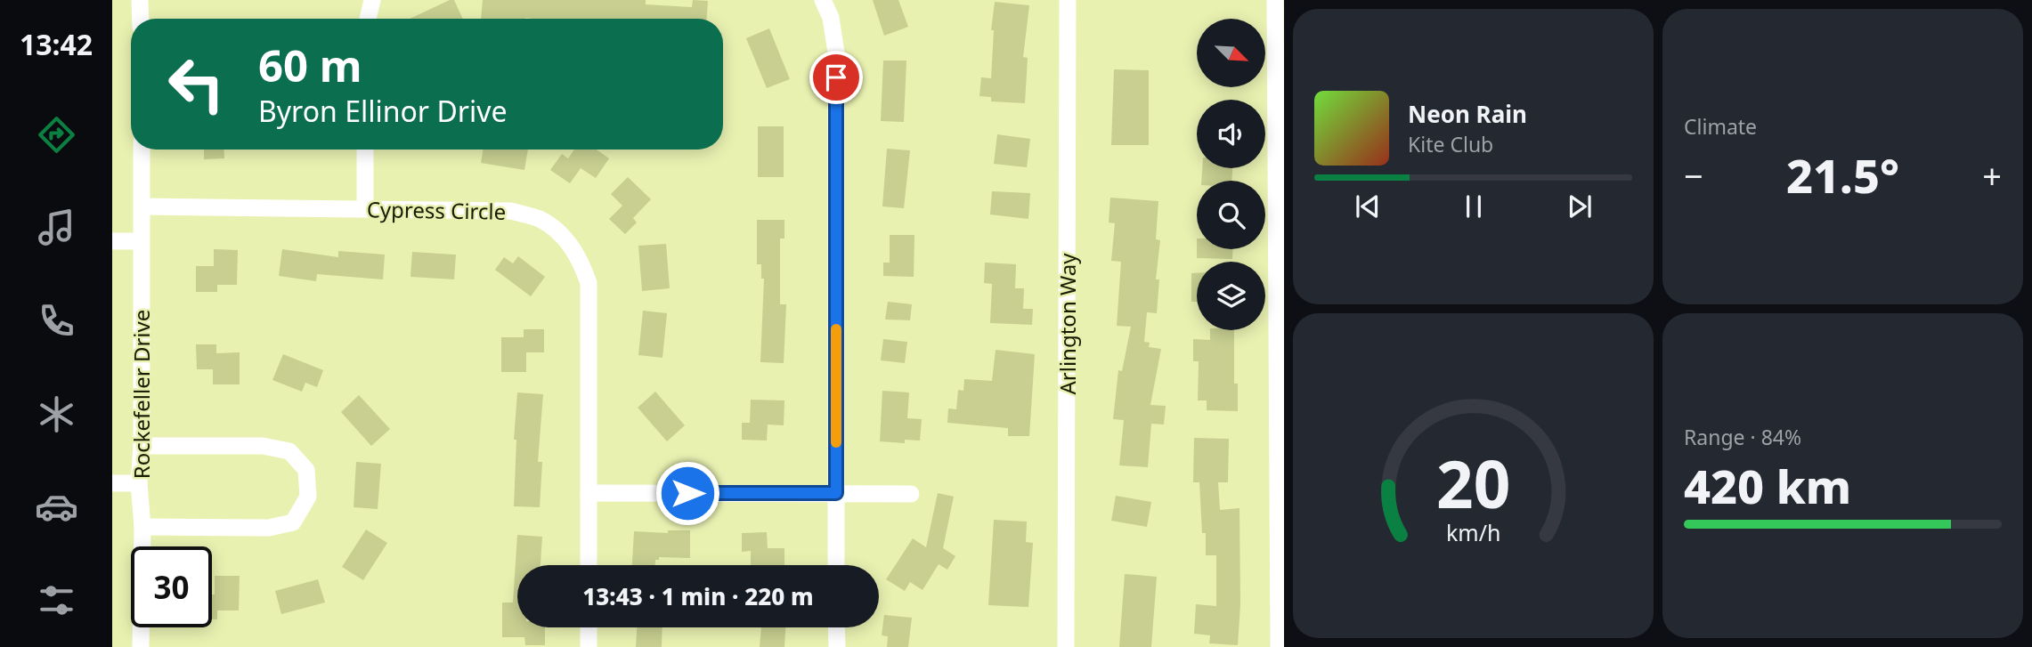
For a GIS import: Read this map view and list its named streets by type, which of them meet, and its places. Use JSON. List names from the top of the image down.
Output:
{
  "streets": {
    "street": ["Cypress Circle", "Arlington Way", "Rockefeller Drive"]
  },
  "crossings": [
    ["Cypress Circle", "Rockefeller Drive"]
  ],
  "north": "bottom right",
  "page": {
    "tabs": "13:42",
    "tile": [
      "Climate",
      ["Range · 84%", "420 km"]
    ],
    "turn": ["60 m", "Byron Ellinor Drive"],
    "song": ["Neon Rain", "Kite Club"],
    "heat": ["−", "21.5°", "+"],
    "limit": "30",
    "trip": "13:43 · 1 min · 220 m",
    "gauge": ["20", "km/h"]
  }
}
